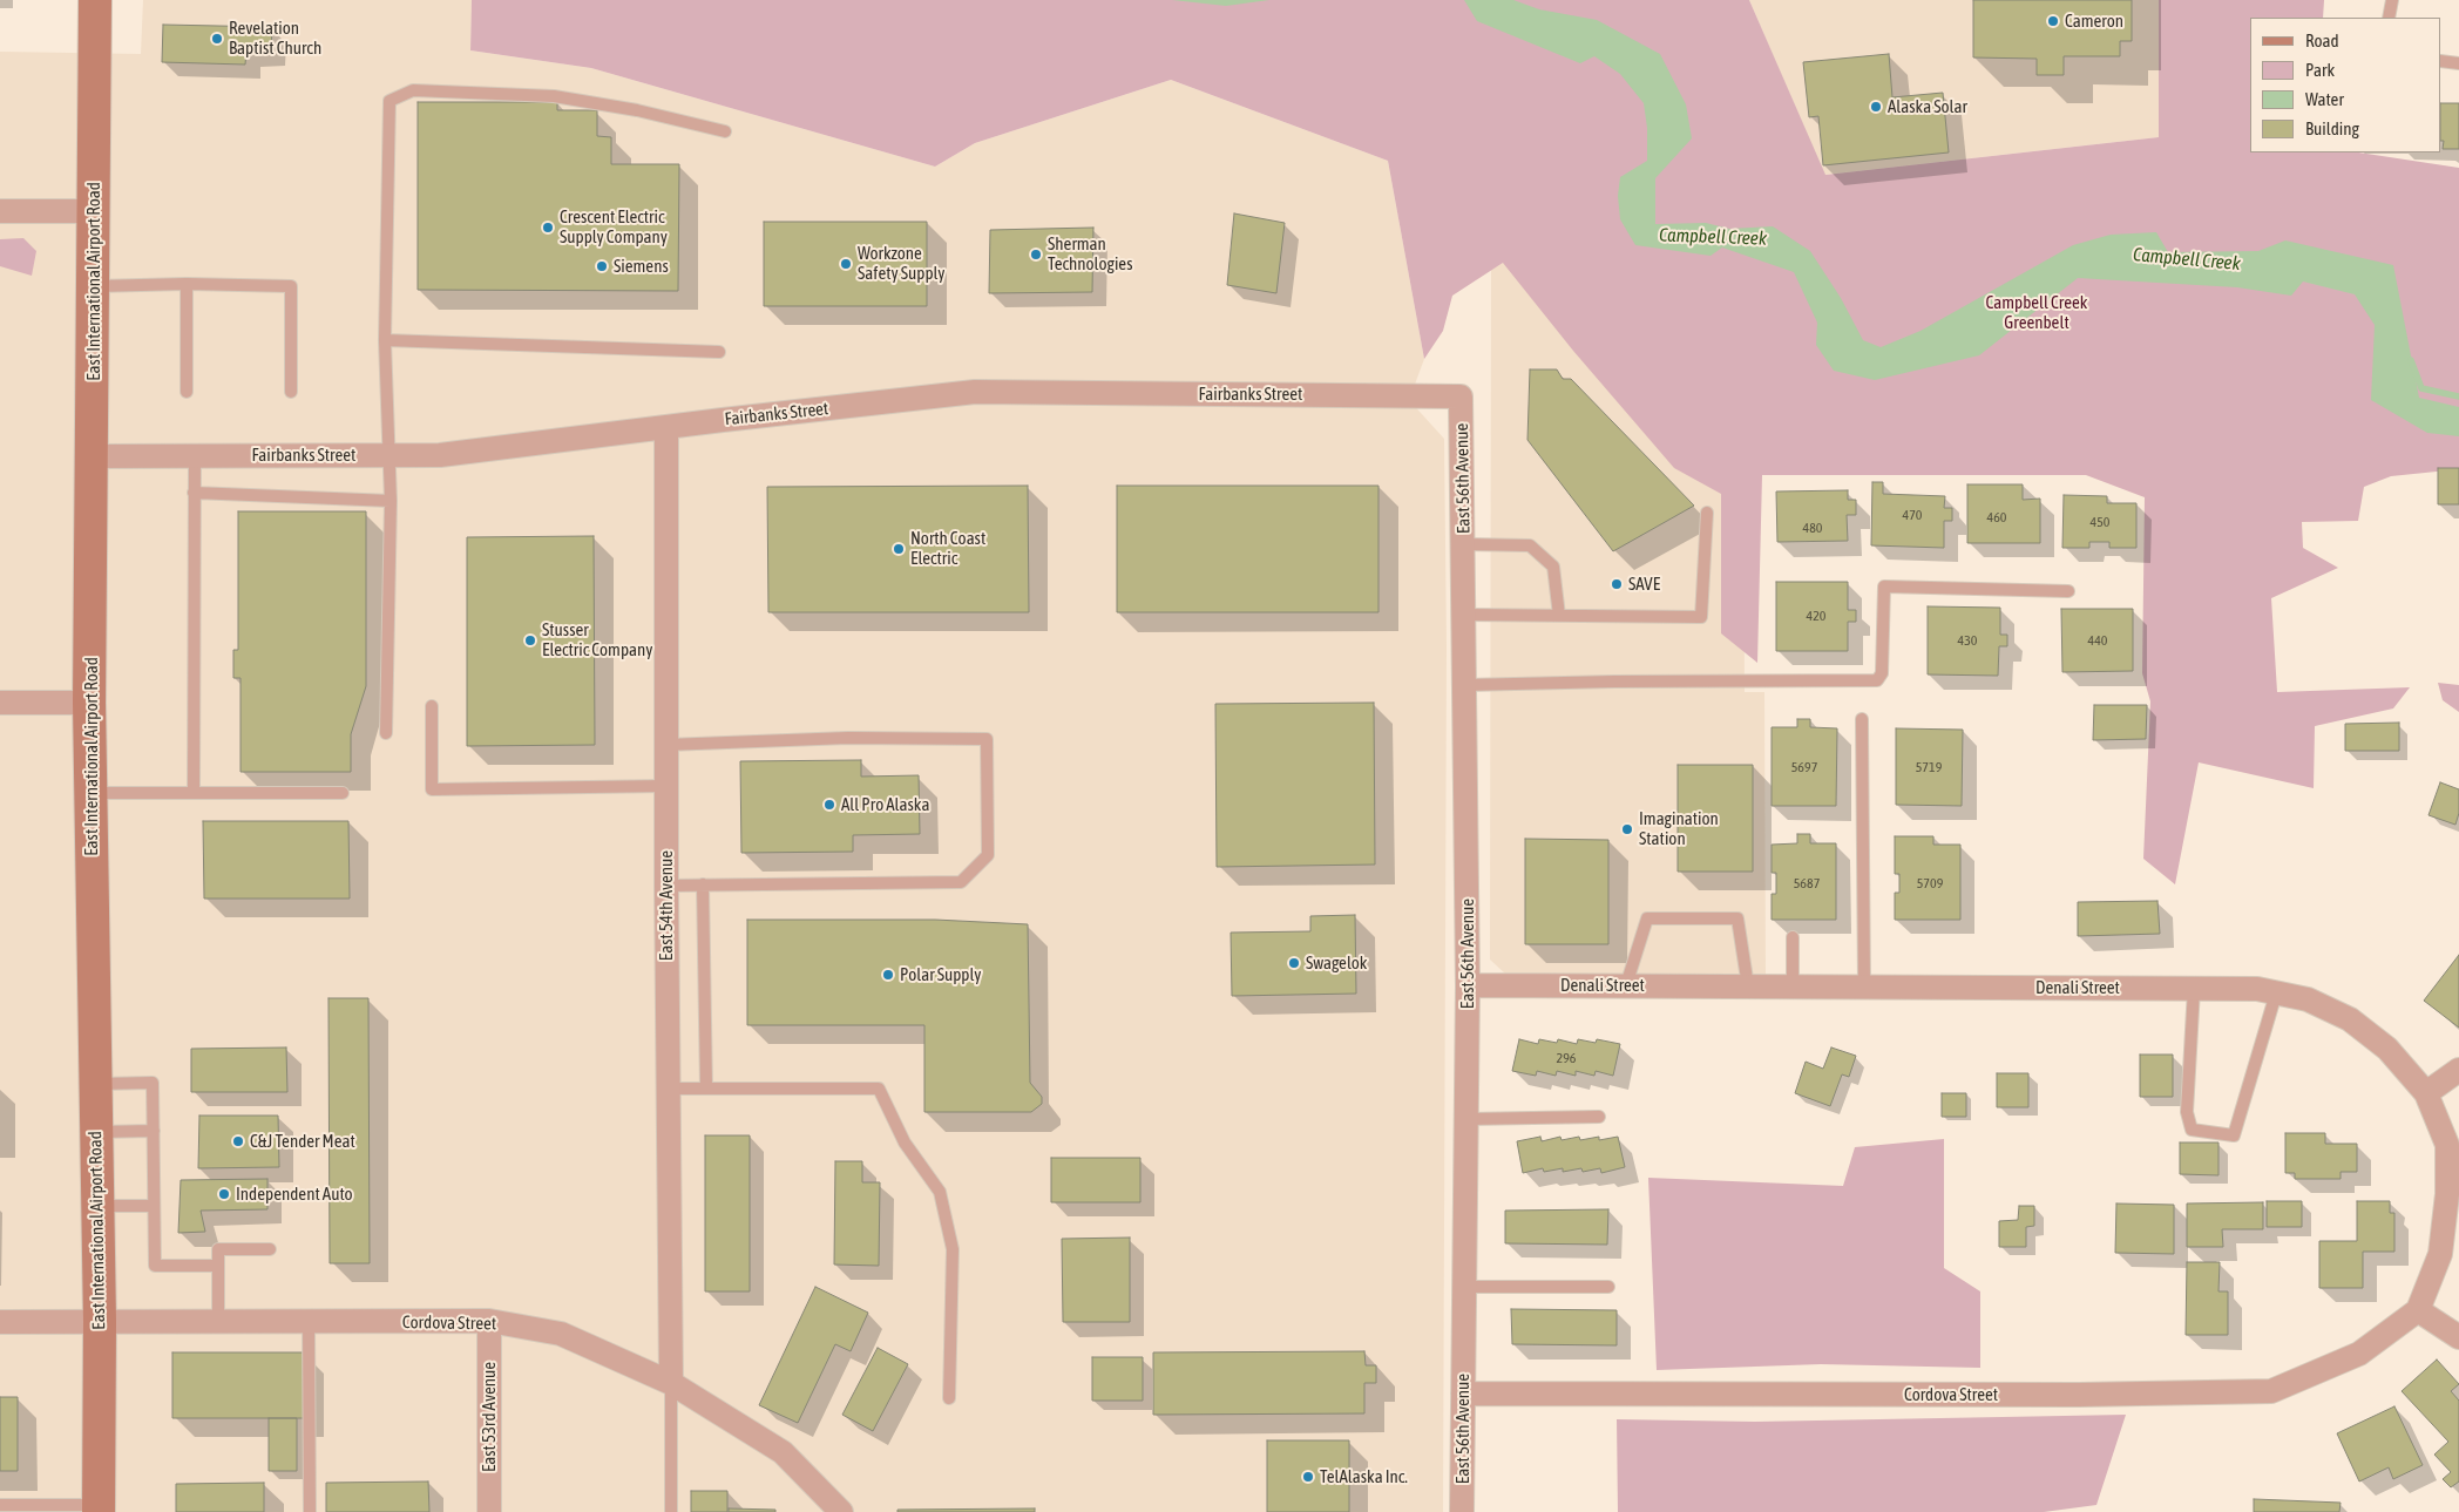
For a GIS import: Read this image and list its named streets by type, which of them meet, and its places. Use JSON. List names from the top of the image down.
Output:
{
  "streets": {
    "main road": ["East International Airport Road"],
    "street": [
      "Fairbanks Street",
      "East 56th Avenue",
      "East 54th Avenue",
      "Denali Street",
      "Cordova Street",
      "East 53rd Avenue"
    ]
  },
  "crossings": [
    ["East International Airport Road", "Fairbanks Street"],
    ["East International Airport Road", "Cordova Street"],
    ["Fairbanks Street", "East 56th Avenue"],
    ["Fairbanks Street", "East 54th Avenue"],
    ["East 56th Avenue", "Denali Street"],
    ["East 56th Avenue", "Cordova Street"],
    ["East 54th Avenue", "Cordova Street"],
    ["Denali Street", "Cordova Street"],
    ["Cordova Street", "East 53rd Avenue"]
  ],
  "water": ["Campbell Creek"],
  "parks": ["Campbell Creek Greenbelt"],
  "places": [
    "Cameron",
    "Revelation Baptist Church",
    "Alaska Solar",
    "Crescent Electric Supply Company",
    "Sherman Technologies",
    "Workzone Safety Supply",
    "Siemens",
    "North Coast Electric",
    "SAVE",
    "Stusser Electric Company",
    "All Pro Alaska",
    "Imagination Station",
    "Swagelok",
    "Polar Supply",
    "C&J Tender Meat",
    "Independent Auto",
    "TelAlaska Inc."
  ],
  "house_numbers": [
    "470",
    "460",
    "450",
    "480",
    "420",
    "430",
    "440",
    "5697",
    "5719",
    "5687",
    "5709",
    "296"
  ],
  "legend": [
    "Road",
    "Park",
    "Water",
    "Building"
  ]
}
